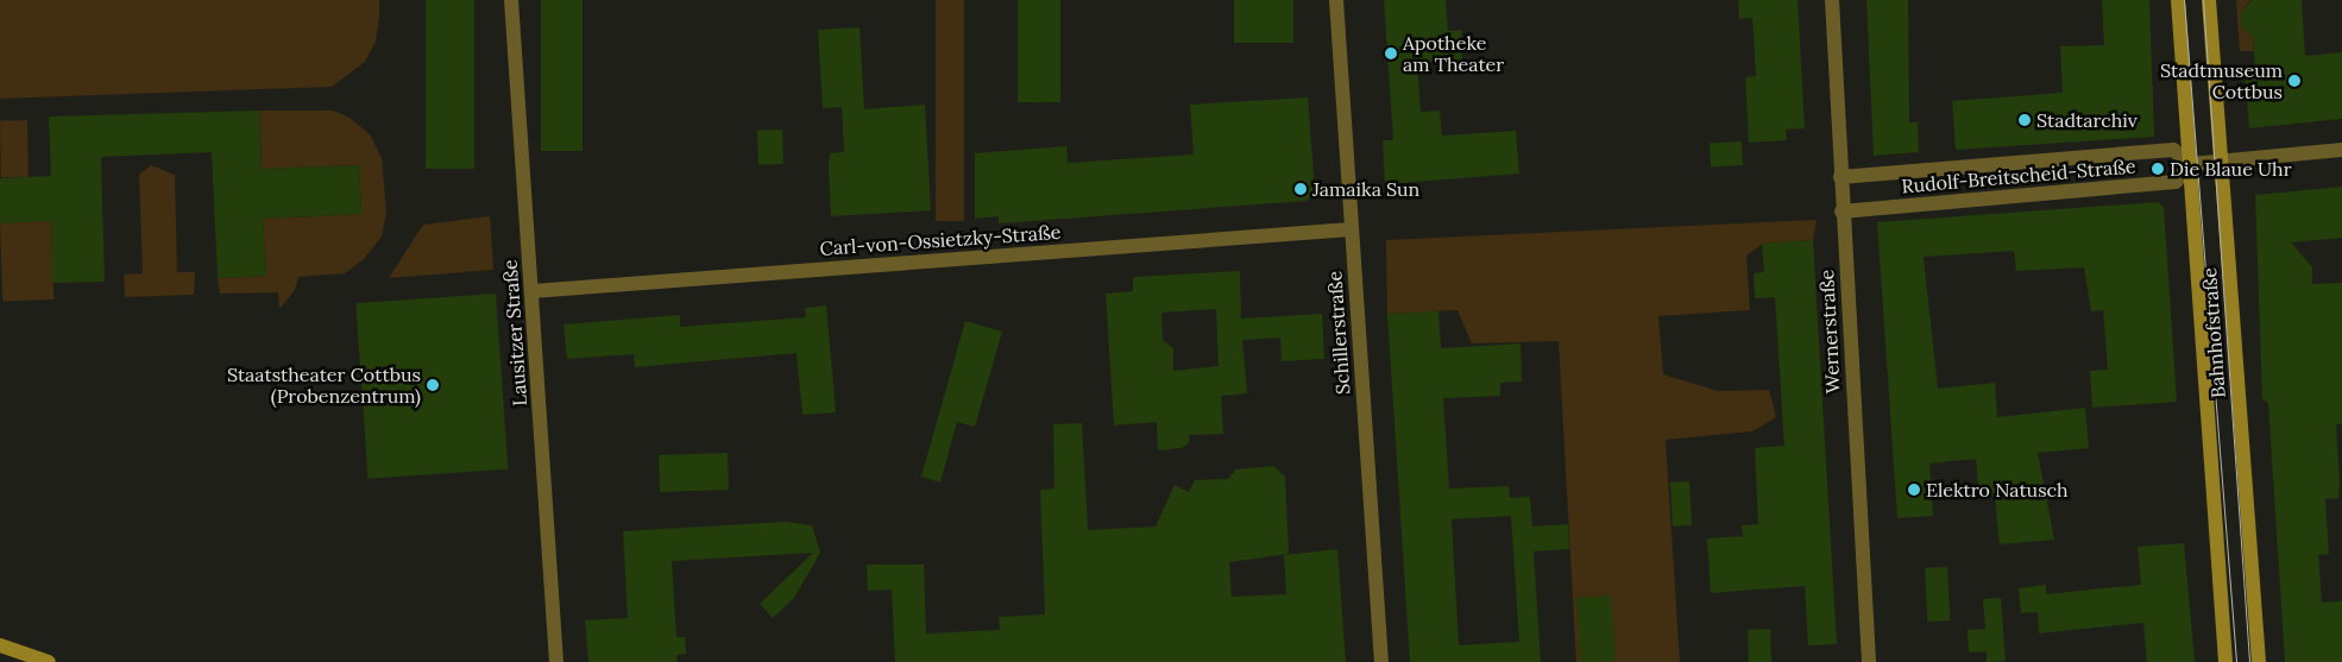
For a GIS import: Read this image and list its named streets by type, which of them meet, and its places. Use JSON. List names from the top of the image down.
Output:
{
  "streets": {
    "street": [
      "Rudolf-Breitscheid-Straße",
      "Carl-von-Ossietzky-Straße",
      "Wernerstraße",
      "Lausitzer Straße",
      "Schillerstraße",
      "Bahnhofstraße"
    ]
  },
  "crossings": [
    ["Rudolf-Breitscheid-Straße", "Wernerstraße"],
    ["Rudolf-Breitscheid-Straße", "Bahnhofstraße"],
    ["Carl-von-Ossietzky-Straße", "Lausitzer Straße"],
    ["Carl-von-Ossietzky-Straße", "Schillerstraße"]
  ],
  "places": [
    "Apotheke am Theater",
    "Stadtmuseum Cottbus",
    "Stadtarchiv",
    "Die Blaue Uhr",
    "Jamaika Sun",
    "Staatstheater Cottbus (Probenzentrum)",
    "Elektro Natusch"
  ]
}
